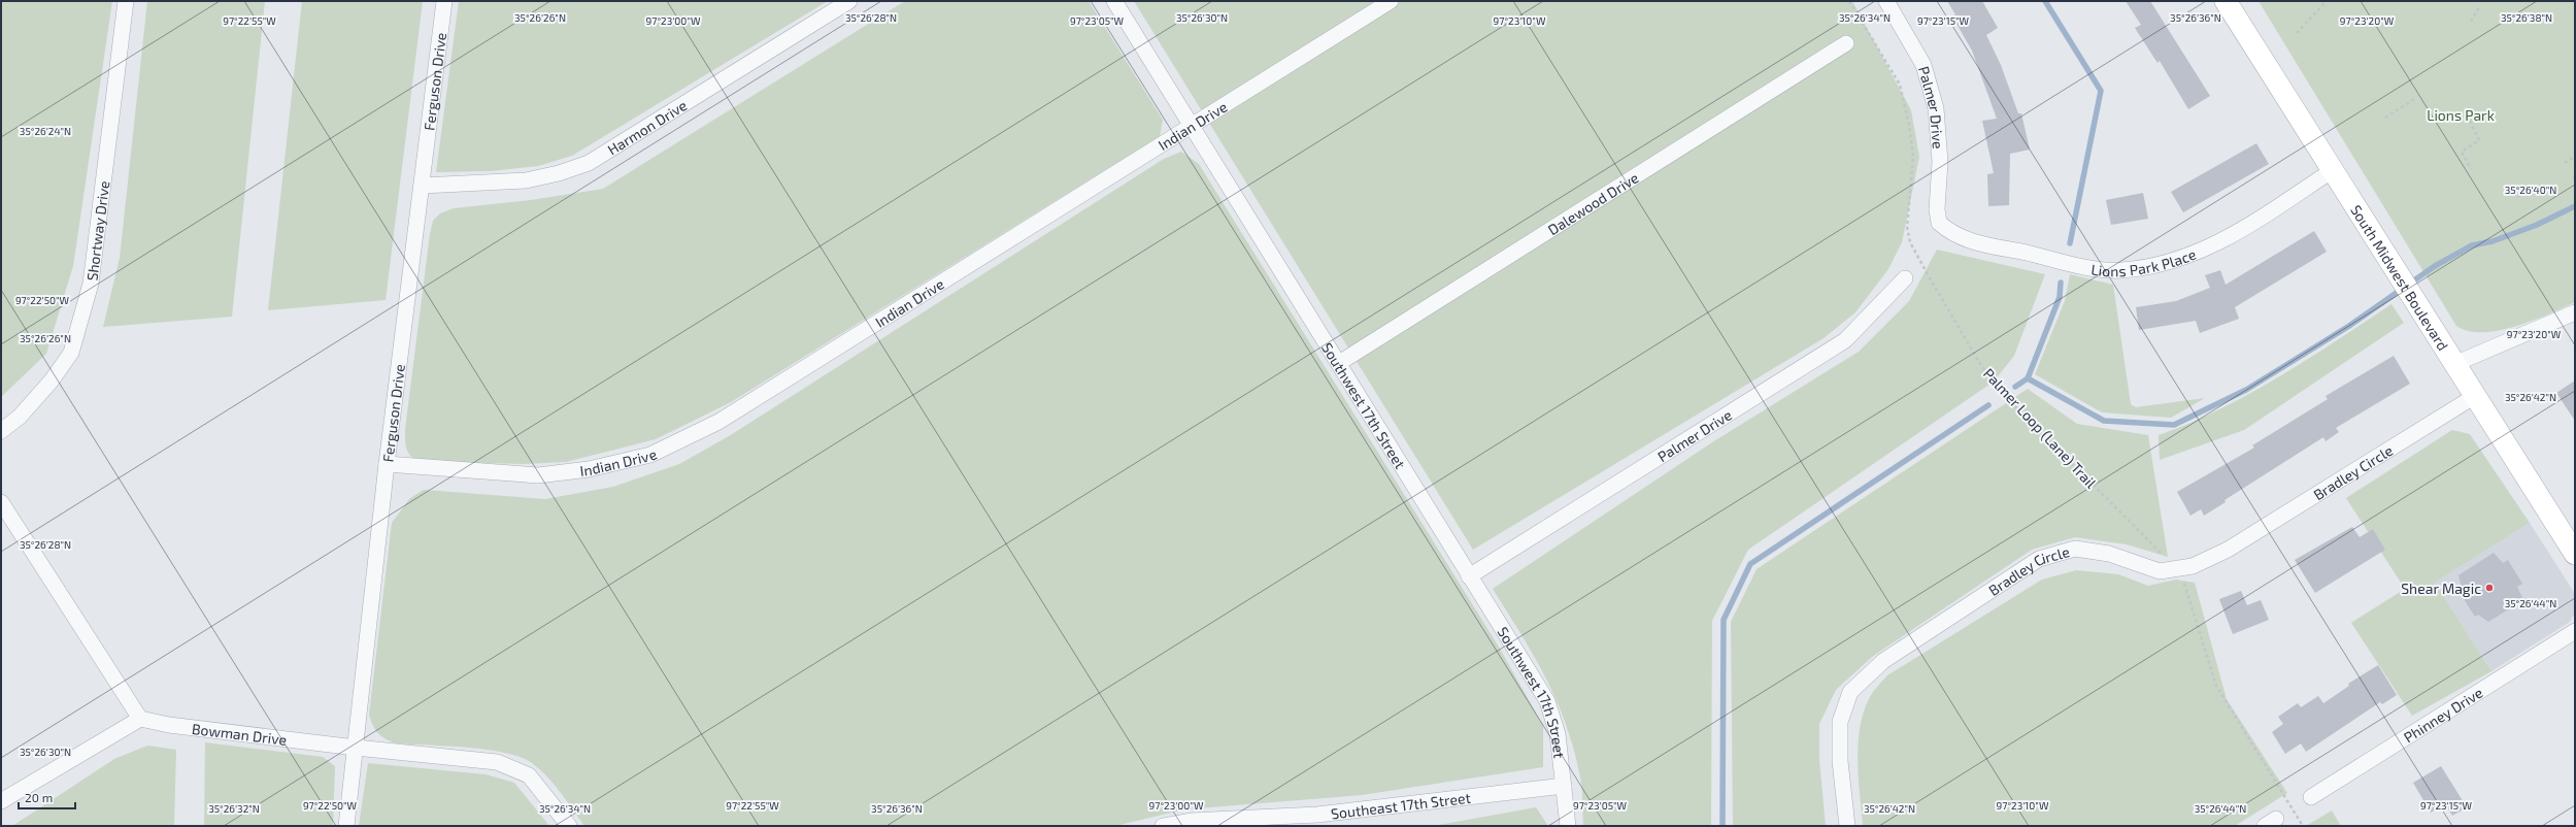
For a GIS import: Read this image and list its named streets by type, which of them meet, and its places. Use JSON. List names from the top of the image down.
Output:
{
  "streets": {
    "main road": ["South Midwest Boulevard"],
    "street": [
      "Ferguson Drive",
      "Palmer Drive",
      "Harmon Drive",
      "Indian Drive",
      "Dalewood Drive",
      "Shortway Drive",
      "Lions Park Place",
      "Southwest 17th Street",
      "Bradley Circle",
      "Phinney Drive",
      "Bowman Drive",
      "Southeast 17th Street"
    ],
    "path": ["Palmer Loop (Lane) Trail"]
  },
  "crossings": [
    ["Ferguson Drive", "Harmon Drive"],
    ["Ferguson Drive", "Indian Drive"],
    ["Ferguson Drive", "Bowman Drive"],
    ["Palmer Drive", "Lions Park Place"],
    ["Palmer Drive", "Southwest 17th Street"],
    ["Indian Drive", "Southwest 17th Street"],
    ["Dalewood Drive", "Southwest 17th Street"],
    ["Lions Park Place", "South Midwest Boulevard"],
    ["South Midwest Boulevard", "Bradley Circle"],
    ["Southwest 17th Street", "Southeast 17th Street"],
    ["Palmer Loop (Lane) Trail", "Bradley Circle"]
  ],
  "parks": ["Lions Park"],
  "places": ["Shear Magic"],
  "scale_bar": "20 m",
  "coordinates": [
    "35°26'30\"N",
    "35°26'36\"N",
    "35°26'26\"N",
    "35°26'28\"N",
    "35°26'34\"N",
    "35°26'38\"N",
    "97°23'10\"W",
    "97°22'55\"W",
    "97°23'00\"W",
    "97°23'05\"W",
    "97°23'15\"W",
    "97°23'20\"W",
    "35°26'24\"N",
    "35°26'40\"N",
    "97°22'50\"W",
    "35°26'42\"N",
    "35°26'44\"N",
    "35°26'32\"N"
  ]
}
